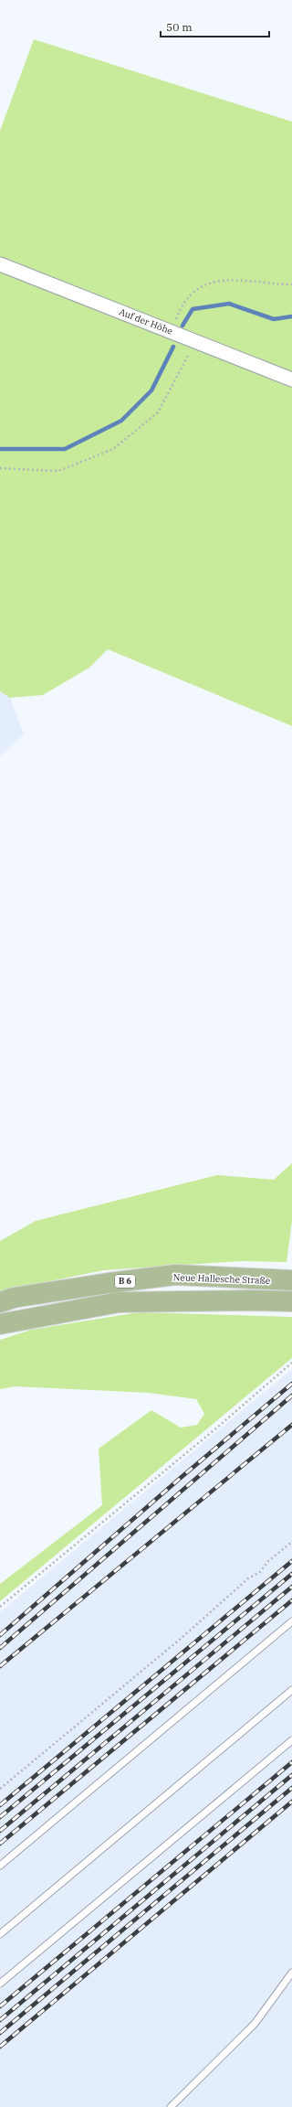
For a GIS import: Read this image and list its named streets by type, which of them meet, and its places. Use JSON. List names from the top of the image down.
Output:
{
  "streets": {
    "main road": ["Neue Hallesche Straße", "B 6"],
    "street": ["Auf der Höhe"]
  },
  "scale_bar": "50 m"
}
